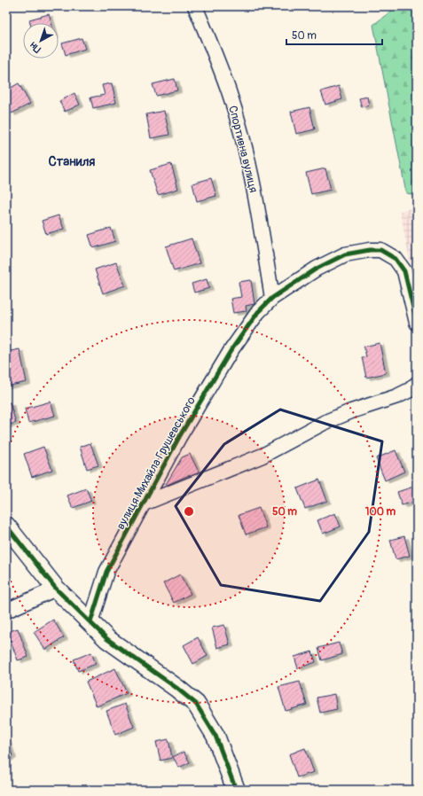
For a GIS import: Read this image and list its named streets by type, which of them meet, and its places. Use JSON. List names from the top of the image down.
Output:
{
  "streets": {
    "street": ["Спортивна вулиця", "вулиця Михайла Грушевського"]
  },
  "crossings": [
    ["Спортивна вулиця", "вулиця Михайла Грушевського"]
  ],
  "districts": ["Станиля"],
  "scale_bar": "50 m",
  "north": "bottom left",
  "rings": ["50 m", "100 m"]
}
